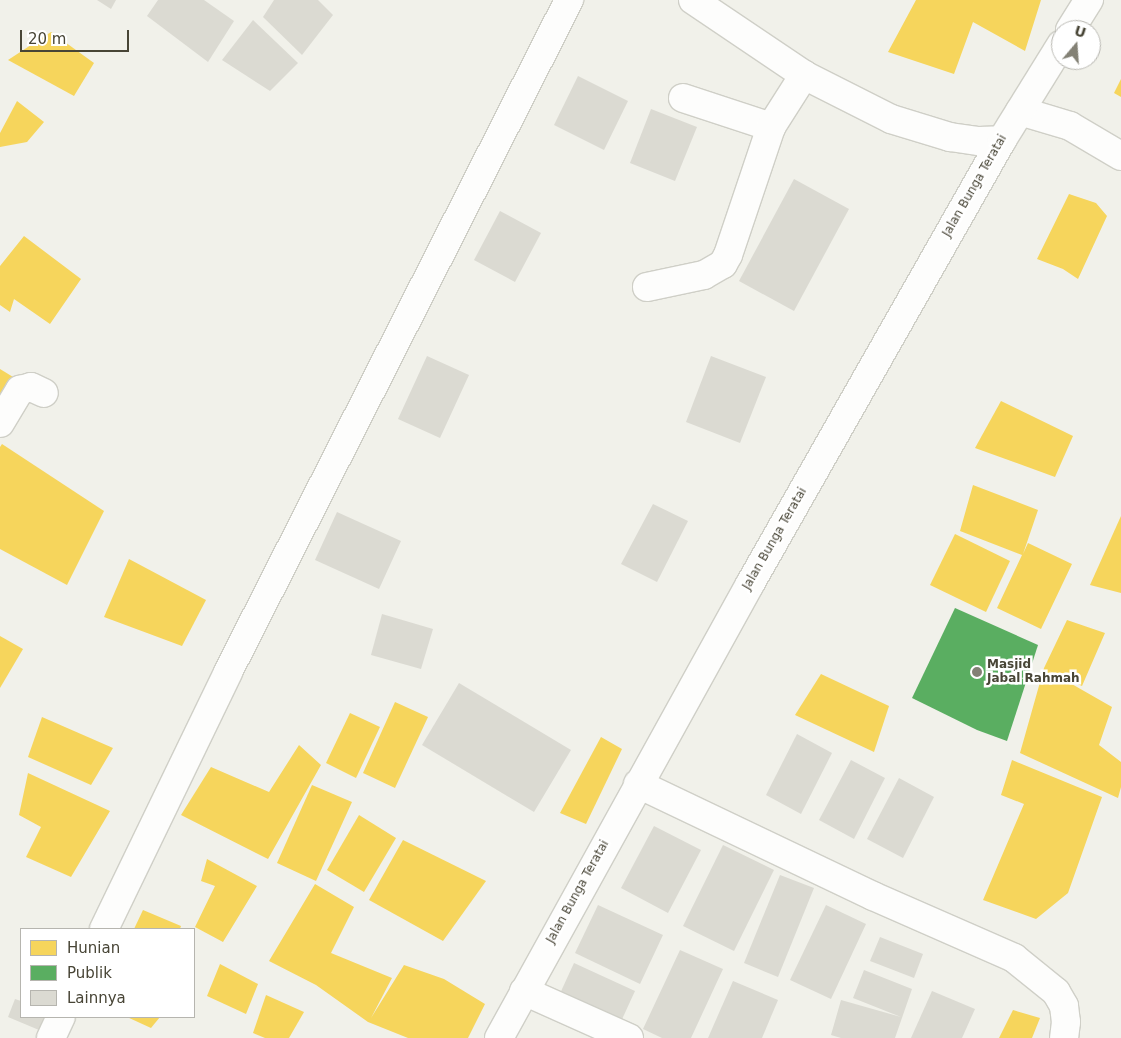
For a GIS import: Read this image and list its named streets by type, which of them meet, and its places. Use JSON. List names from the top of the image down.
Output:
{
  "streets": {
    "street": ["Jalan Bunga Teratai"]
  },
  "places": ["Masjid Jabal Rahmah"],
  "legend": ["Hunian", "Publik", "Lainnya"],
  "scale_bar": "20 m",
  "north": "top"
}
